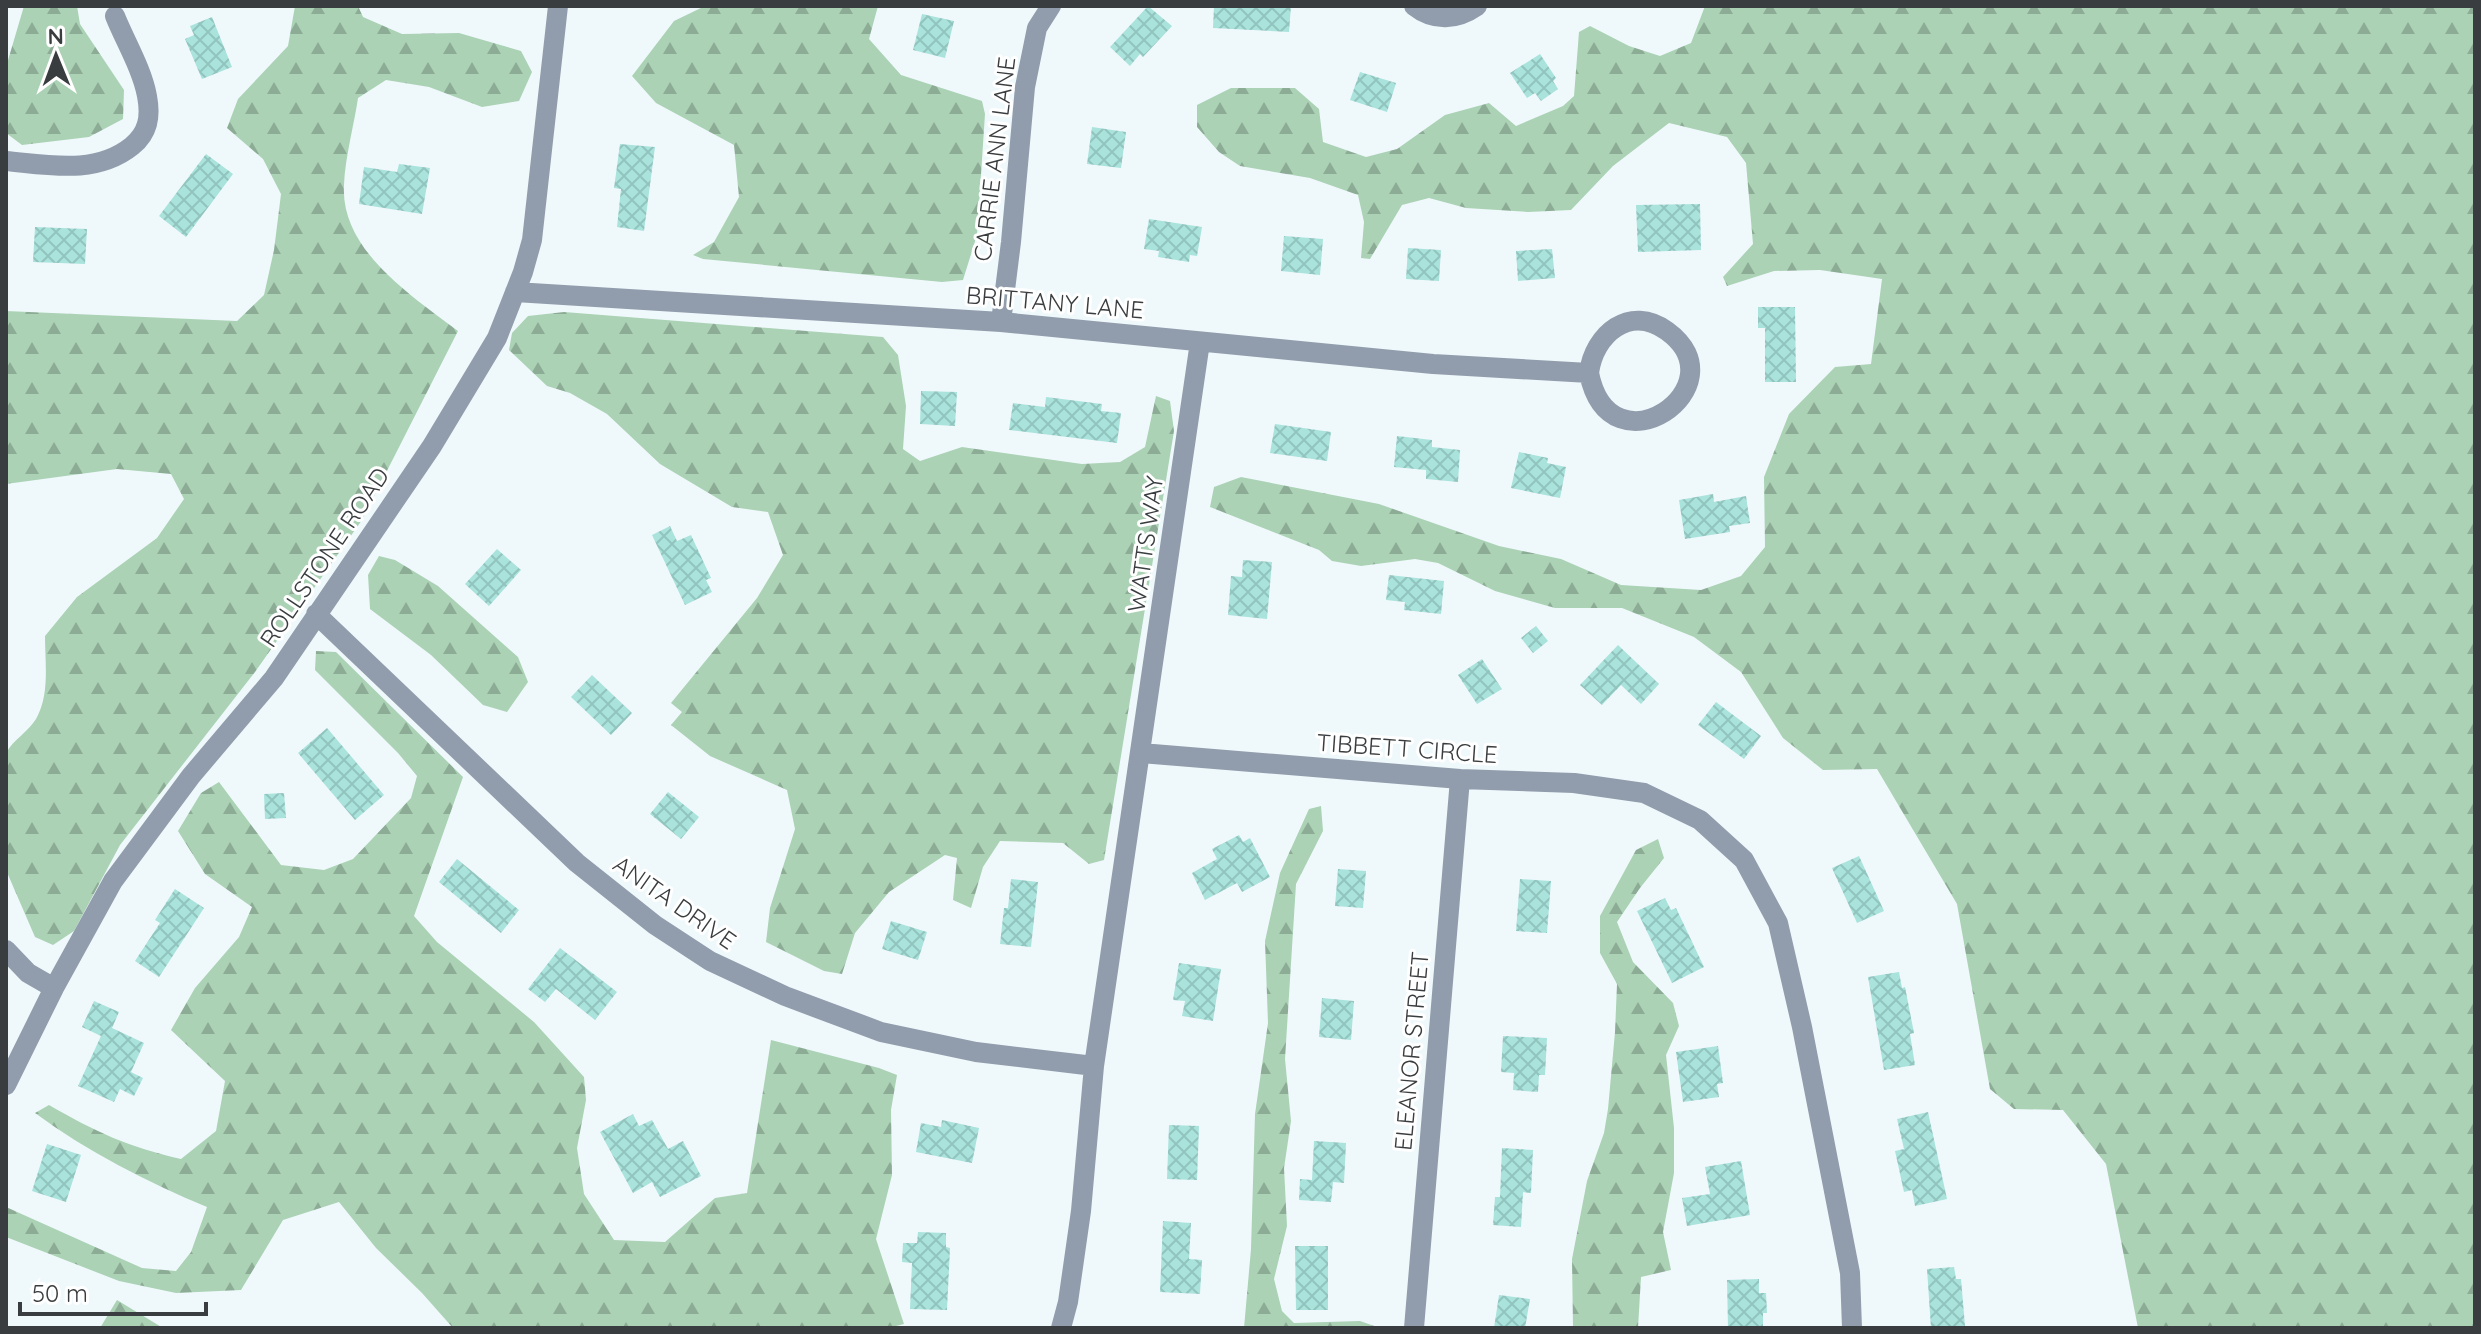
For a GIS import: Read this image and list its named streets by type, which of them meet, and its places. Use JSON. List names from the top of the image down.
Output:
{
  "streets": {
    "street": [
      "CARRIE ANN LANE",
      "BRITTANY LANE",
      "WATTS WAY",
      "ROLLSTONE ROAD",
      "TIBBETT CIRCLE",
      "ANITA DRIVE",
      "ELEANOR STREET"
    ]
  },
  "crossings": [
    ["CARRIE ANN LANE", "BRITTANY LANE"],
    ["BRITTANY LANE", "WATTS WAY"],
    ["BRITTANY LANE", "ROLLSTONE ROAD"],
    ["WATTS WAY", "TIBBETT CIRCLE"],
    ["ROLLSTONE ROAD", "ANITA DRIVE"],
    ["TIBBETT CIRCLE", "ELEANOR STREET"]
  ],
  "scale_bar": "50 m",
  "north": "top"
}
